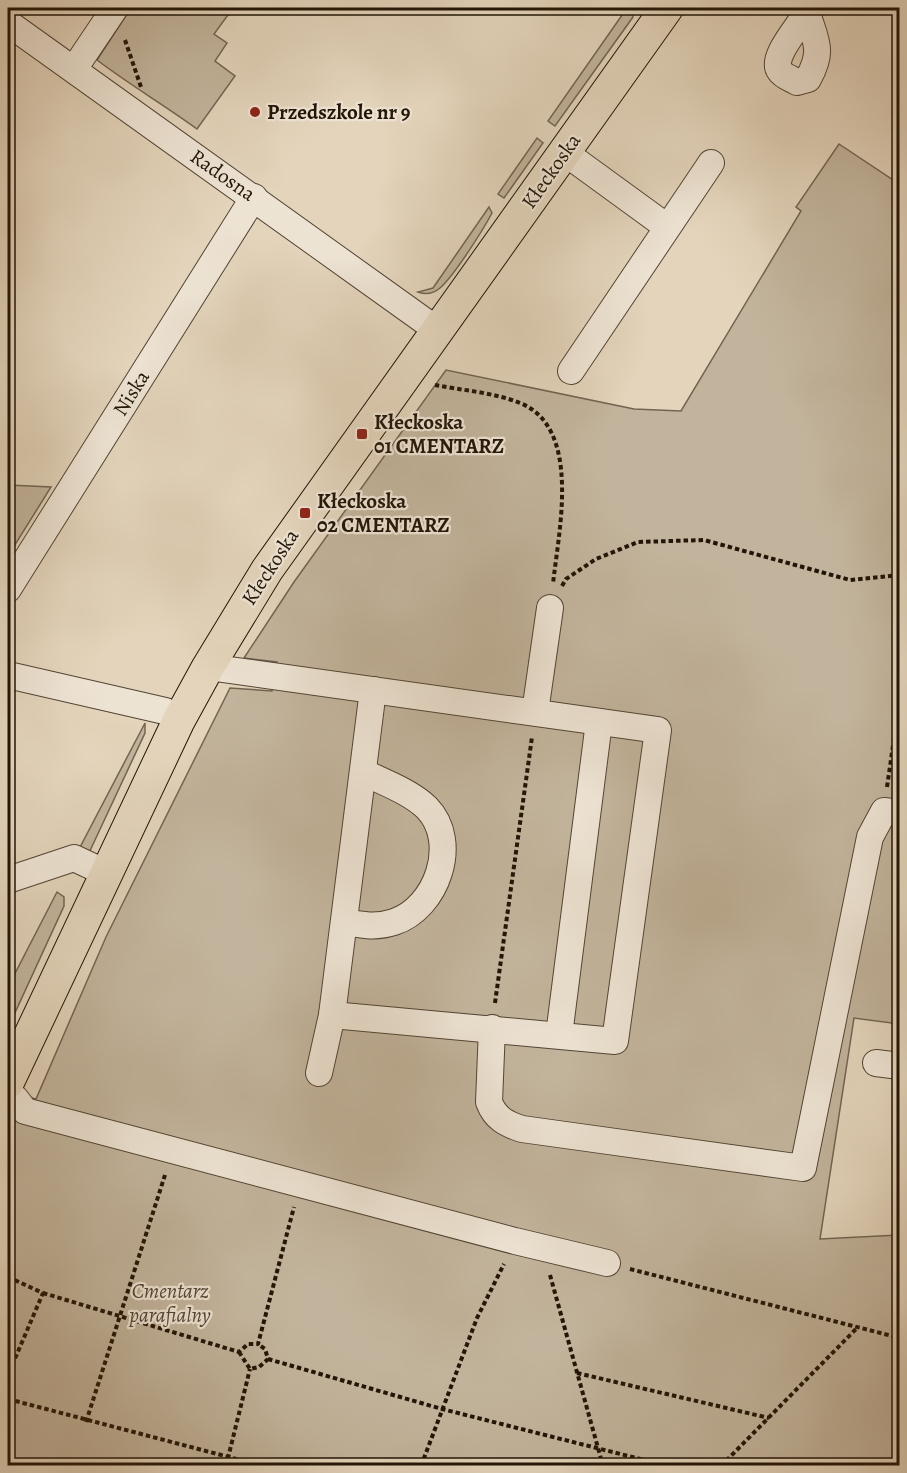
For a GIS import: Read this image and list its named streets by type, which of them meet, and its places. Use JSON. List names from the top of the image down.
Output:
{
  "streets": {
    "main road": ["Kłeckoska"],
    "street": ["Radosna", "Niska"]
  },
  "crossings": [
    ["Kłeckoska", "Radosna"],
    ["Radosna", "Niska"]
  ],
  "parks": ["Cmentarz parafialny"],
  "places": {
    "other": ["Przedszkole nr 9"],
    "transit": ["Kłeckoska 01 CMENTARZ", "Kłeckoska 02 CMENTARZ"]
  }
}
